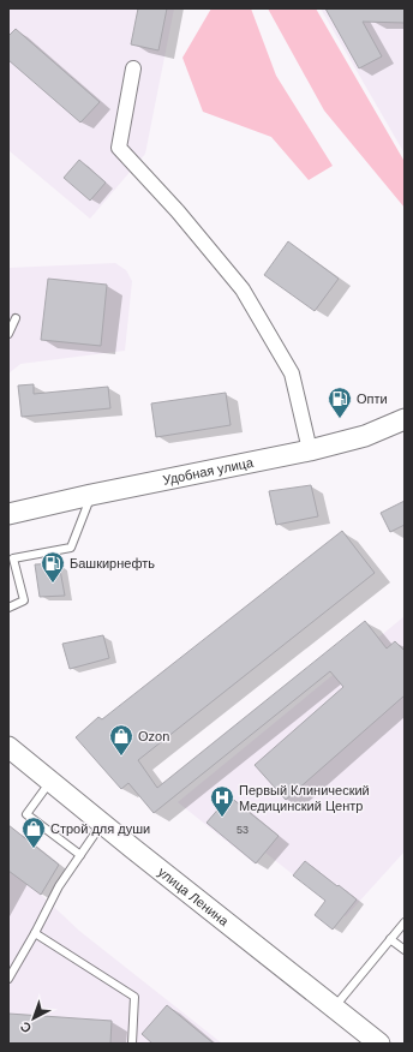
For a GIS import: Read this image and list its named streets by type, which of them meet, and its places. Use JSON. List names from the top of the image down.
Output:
{
  "streets": {
    "main road": ["Удобная улица", "улица Ленина"]
  },
  "places": {
    "fuel station": ["Опти", "Башкирнефть"],
    "shop": ["Ozon", "Строй для души"],
    "hospital": ["Первый Клинический Медицинский Центр"]
  },
  "house_numbers": ["53"],
  "north": "bottom left"
}
